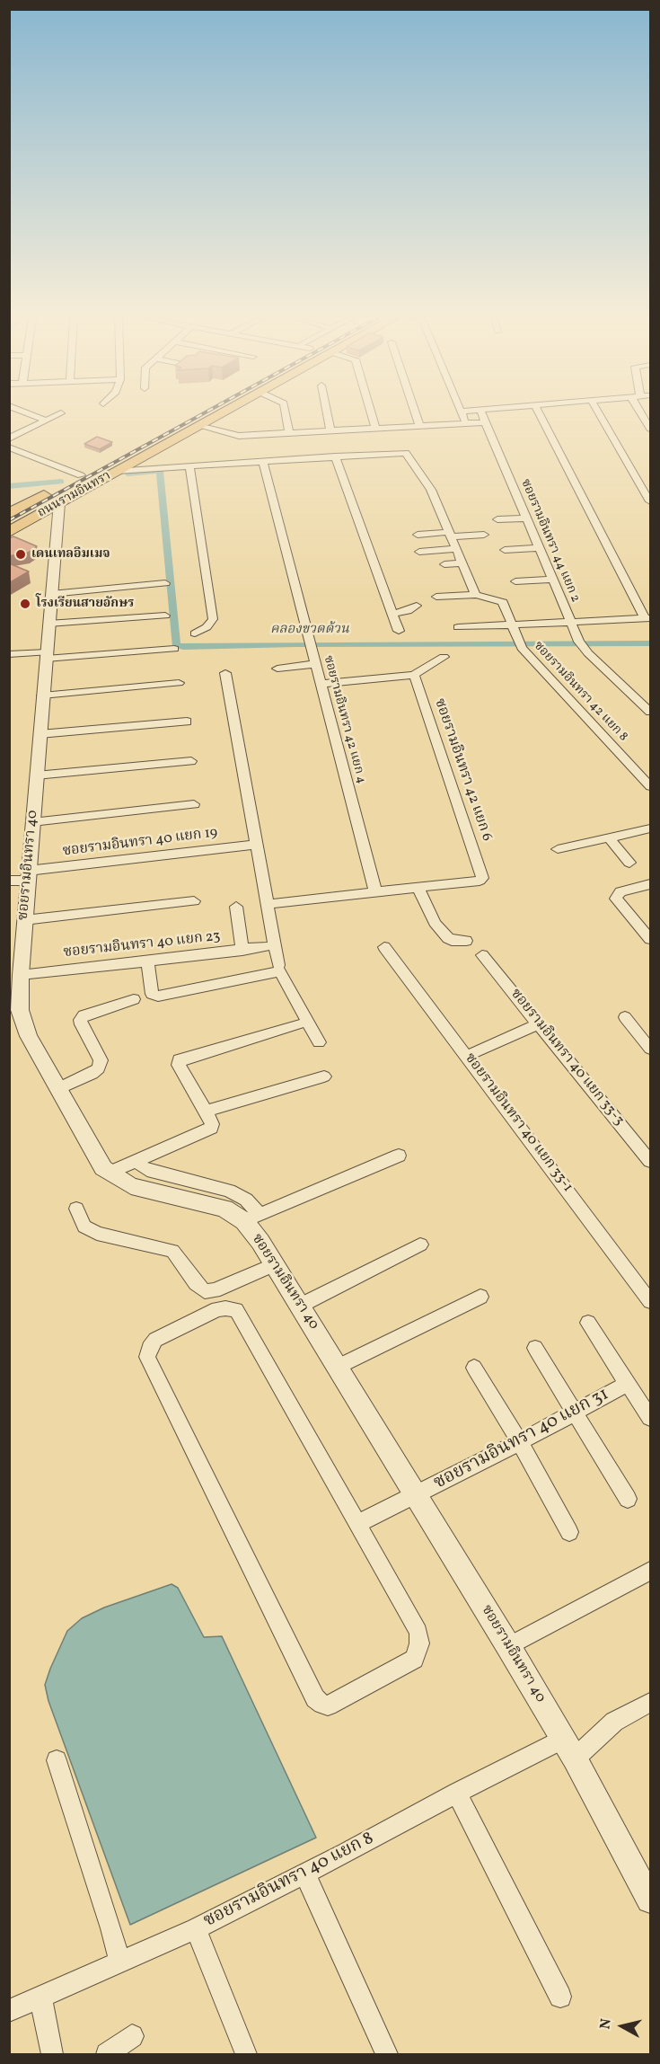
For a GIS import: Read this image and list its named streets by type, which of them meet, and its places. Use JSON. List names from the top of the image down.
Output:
{
  "streets": {
    "main road": ["ถนนรามอินทรา"],
    "street": [
      "ซอยรามอินทรา 44 แยก 2",
      "ซอยรามอินทรา 42 แยก 8",
      "ซอยรามอินทรา 42 แยก 4",
      "ซอยรามอินทรา 42 แยก 6",
      "ซอยรามอินทรา 40 แยก 19",
      "ซอยรามอินทรา 40",
      "ซอยรามอินทรา 40 แยก 23",
      "ซอยรามอินทรา 40 แยก 33-3",
      "ซอยรามอินทรา 40 แยก 33-1",
      "ซอยรามอินทรา 40 แยก 31",
      "ซอยรามอินทรา 40 แยก 8"
    ]
  },
  "crossings": [
    ["ถนนรามอินทรา", "ซอยรามอินทรา 40"],
    ["ซอยรามอินทรา 40 แยก 19", "ซอยรามอินทรา 40"],
    ["ซอยรามอินทรา 40", "ซอยรามอินทรา 40 แยก 23"],
    ["ซอยรามอินทรา 40", "ซอยรามอินทรา 40 แยก 31"],
    ["ซอยรามอินทรา 40", "ซอยรามอินทรา 40 แยก 8"]
  ],
  "water": ["คลองขวดด้วน"],
  "places": ["เดนเทลอิมเมจ", "โรงเรียนสายอักษร"],
  "north": "left"
}
